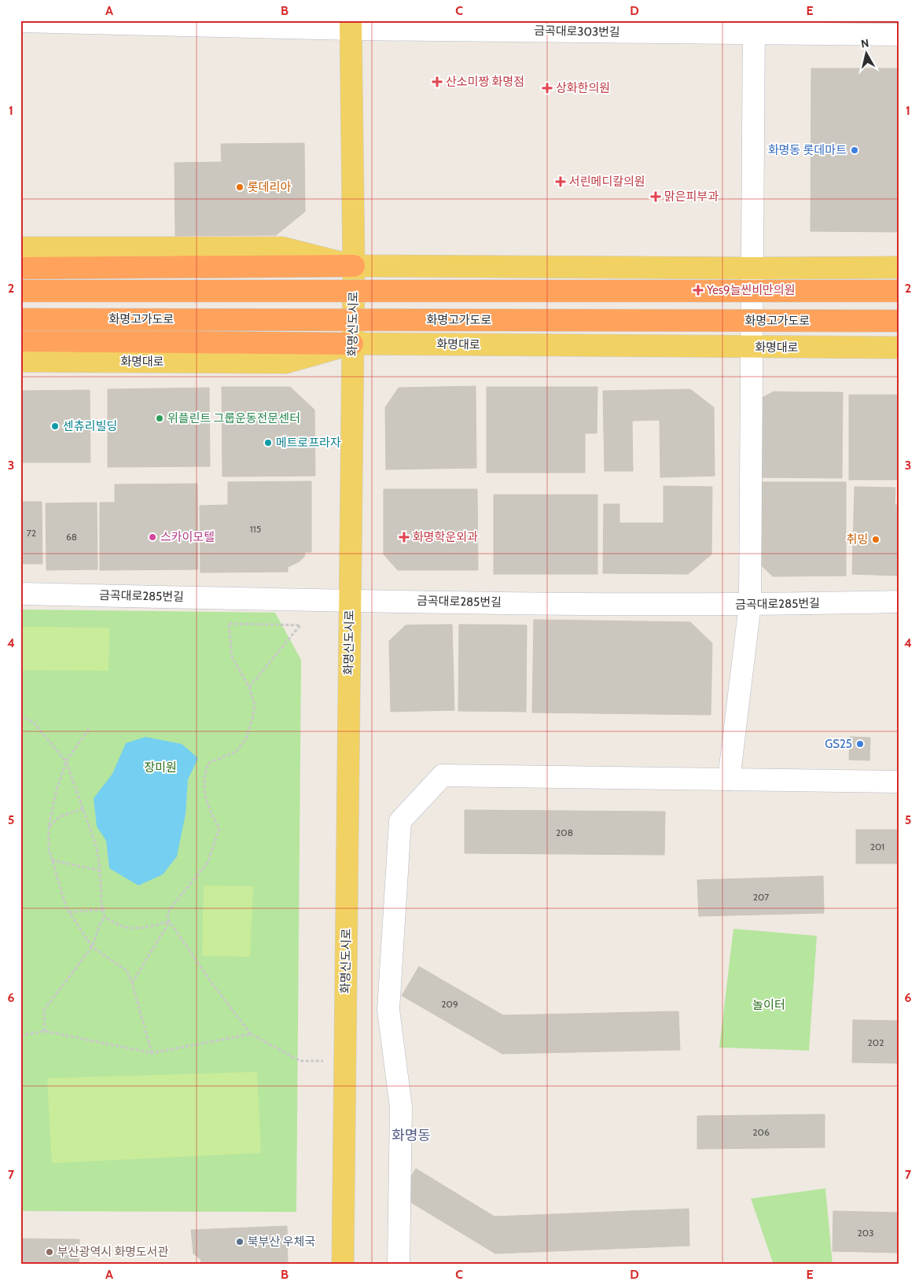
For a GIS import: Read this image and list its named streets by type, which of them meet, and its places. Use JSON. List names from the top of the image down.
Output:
{
  "streets": {
    "highway": ["화명고가도로"],
    "main road": ["화명신도시로", "화명대로"],
    "street": ["금곡대로303번길", "금곡대로285번길"]
  },
  "crossings": [
    ["금곡대로303번길", "화명신도시로"],
    ["화명신도시로", "화명대로"],
    ["화명신도시로", "금곡대로285번길"]
  ],
  "districts": ["화명동"],
  "parks": ["장미원", "놀이터"],
  "places": {
    "health": [
      "산소미짱 화명점",
      "상화한의원",
      "서린메디칼의원",
      "맑은피부과",
      "Yes9늘씬비만의원",
      "화명학운외과"
    ],
    "other": [
      "화명동 롯데마트",
      "롯데리아",
      "위플린트 그룹운동전문센터",
      "센츄리빌딩",
      "메트로프라자",
      "스카이모텔",
      "취밍",
      "GS25",
      "북부산 우체국",
      "부산광역시 화명도서관"
    ]
  },
  "house_numbers": [
    "115",
    "72",
    "68",
    "208",
    "201",
    "207",
    "209",
    "202",
    "206",
    "203"
  ],
  "north": "top",
  "grid": {
    "columns": [
      "A",
      "B",
      "C",
      "D",
      "E"
    ],
    "rows": [
      "1",
      "2",
      "3",
      "4",
      "5",
      "6",
      "7"
    ]
  }
}
